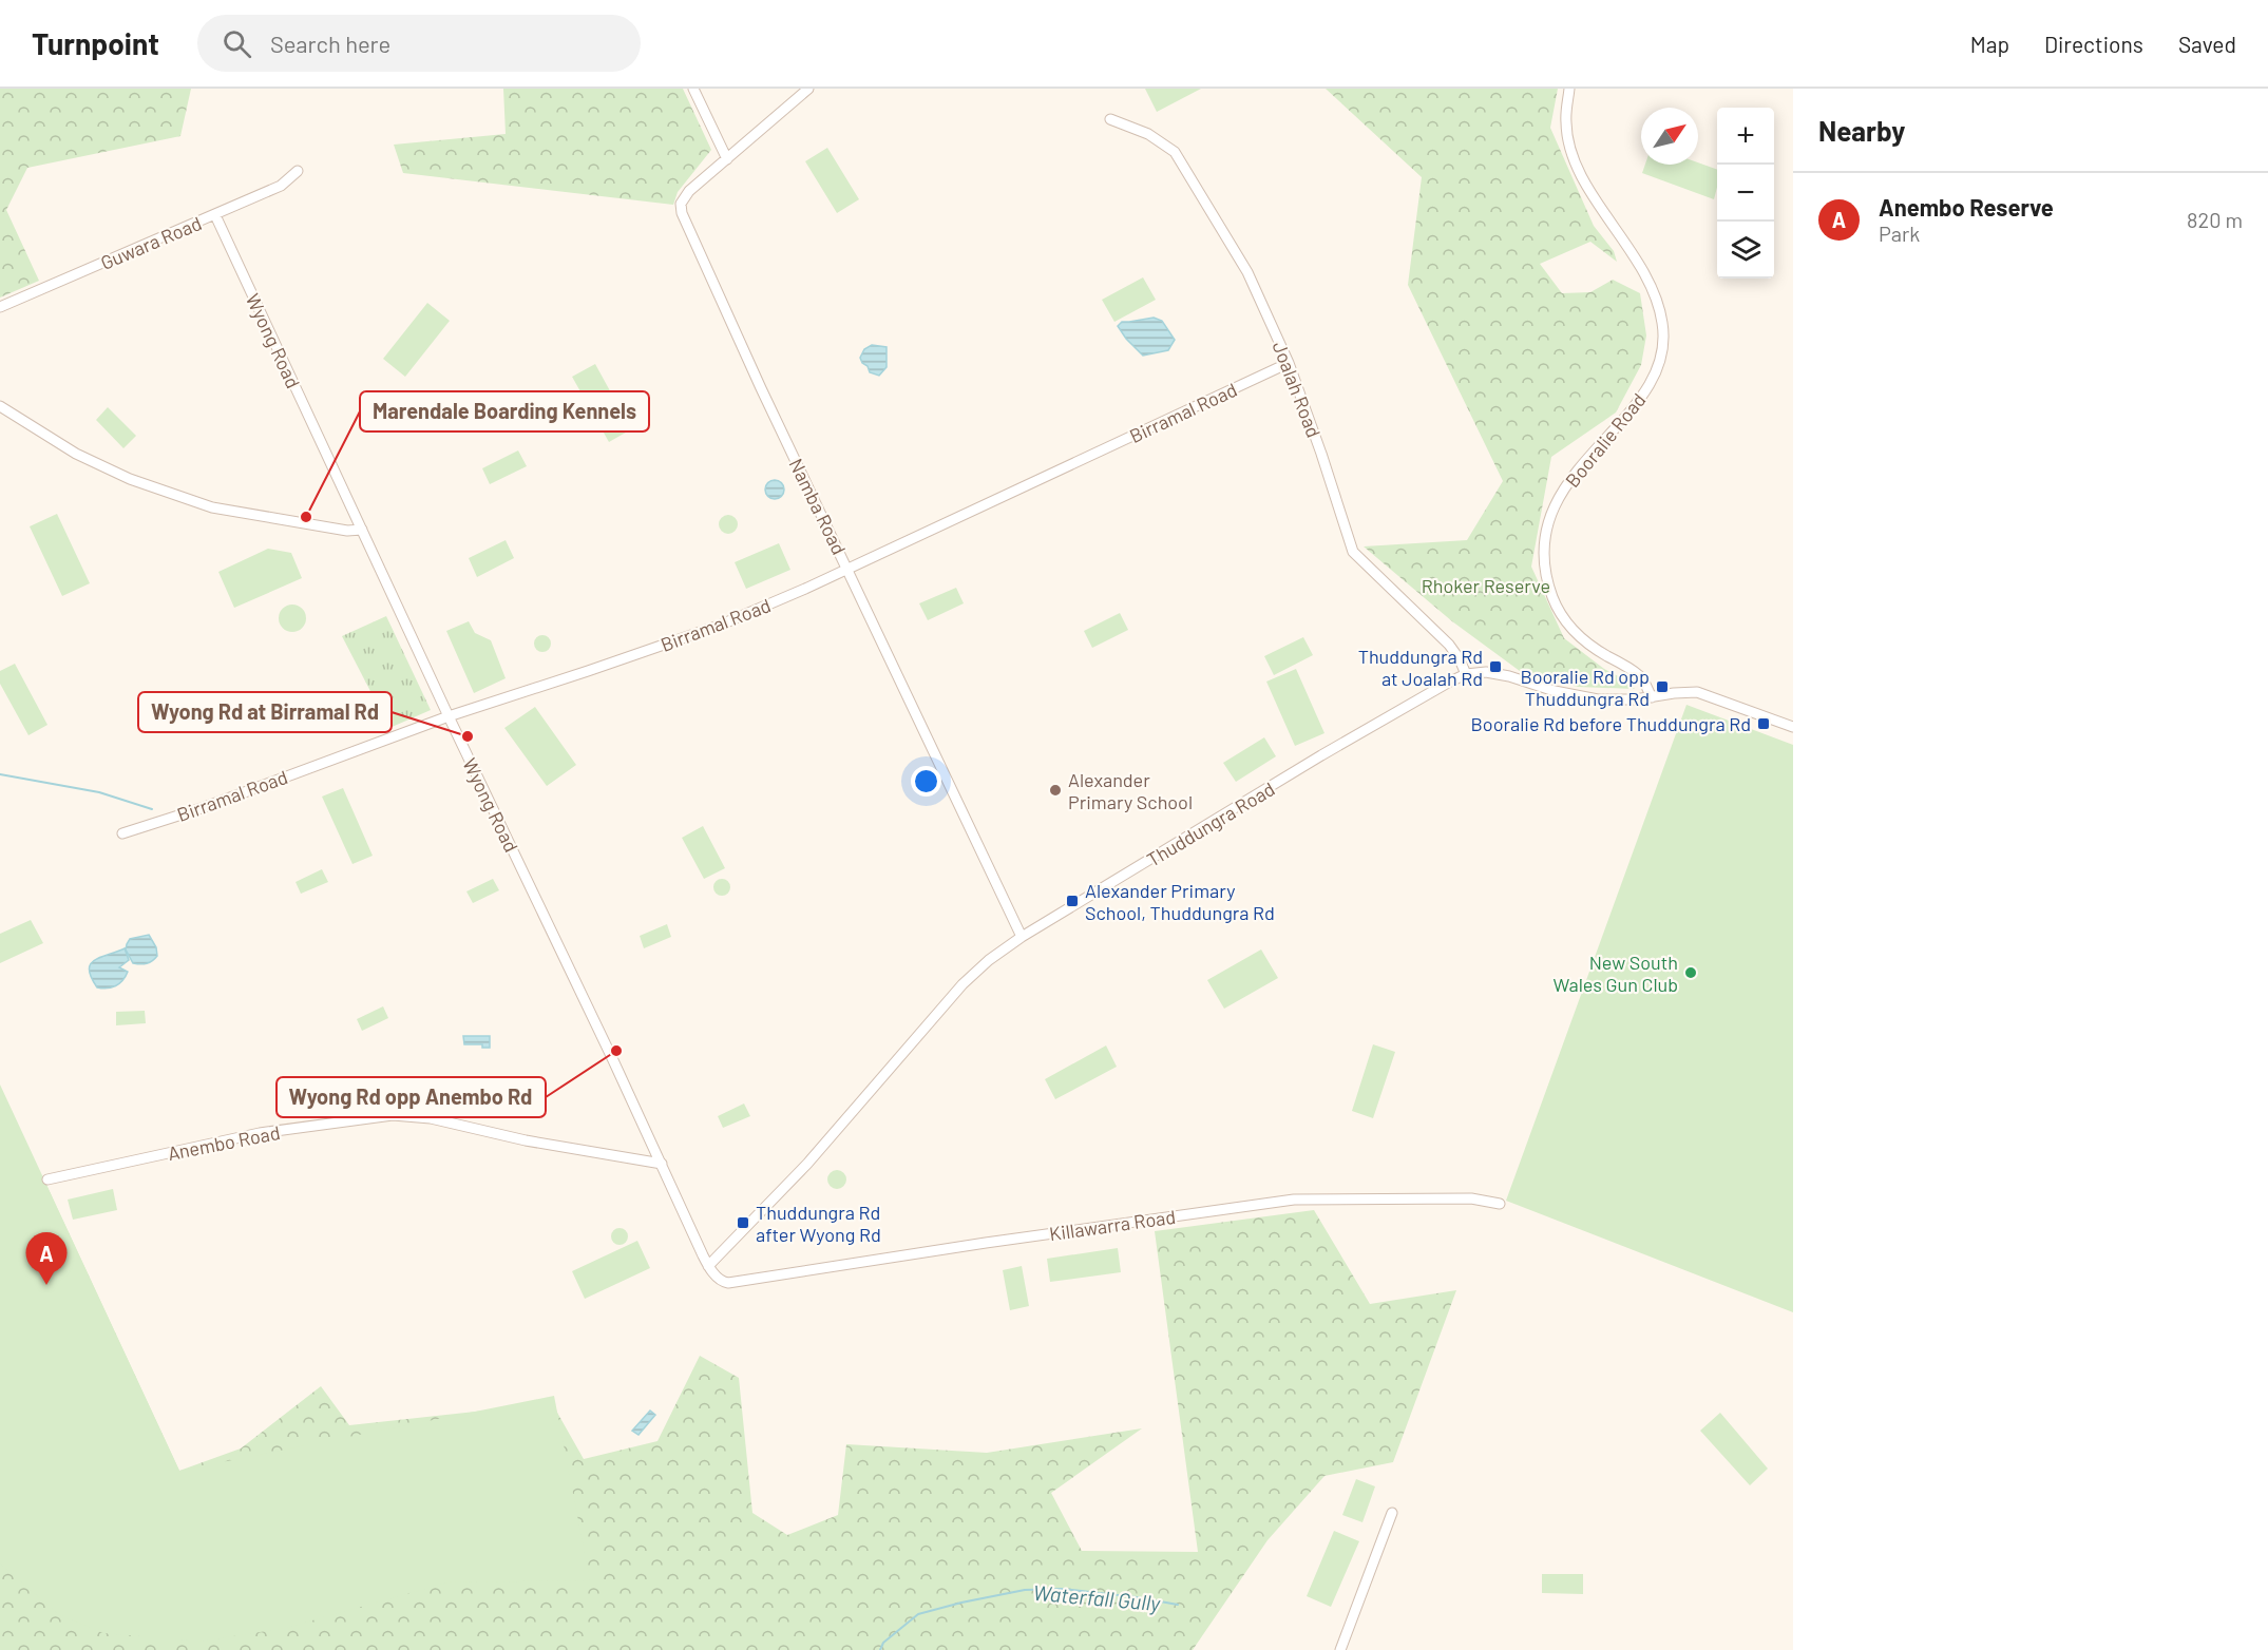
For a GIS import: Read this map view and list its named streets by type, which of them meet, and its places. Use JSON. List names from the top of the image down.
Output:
{
  "streets": {
    "street": [
      "Guwara Road",
      "Wyong Road",
      "Joalah Road",
      "Birramal Road",
      "Booralie Road",
      "Namba Road",
      "Thuddungra Road",
      "Anembo Road",
      "Killawarra Road"
    ]
  },
  "crossings": [
    ["Guwara Road", "Wyong Road"],
    ["Wyong Road", "Birramal Road"],
    ["Wyong Road", "Thuddungra Road"],
    ["Wyong Road", "Anembo Road"],
    ["Wyong Road", "Killawarra Road"],
    ["Joalah Road", "Birramal Road"],
    ["Joalah Road", "Thuddungra Road"],
    ["Birramal Road", "Namba Road"],
    ["Booralie Road", "Thuddungra Road"],
    ["Namba Road", "Thuddungra Road"]
  ],
  "water": ["Waterfall Gully"],
  "parks": ["Rhoker Reserve"],
  "places": {
    "other": [
      "Marendale Boarding Kennels",
      "Wyong Rd at Birramal Rd",
      "Alexander Primary School",
      "New South Wales Gun Club",
      "Wyong Rd opp Anembo Rd"
    ],
    "transit": [
      "Thuddungra Rd at Joalah Rd",
      "Booralie Rd opp Thuddungra Rd",
      "Booralie Rd before Thuddungra Rd",
      "Alexander Primary School, Thuddungra Rd",
      "Thuddungra Rd after Wyong Rd"
    ]
  },
  "north": "top right",
  "page": {
    "header": "Turnpoint",
    "search": "Search here",
    "nav": ["Map", "Directions", "Saved"],
    "heading": "Nearby",
    "map_buttons": ["+", "−"],
    "list": [
      {
        "mark": "A",
        "name": "Anembo Reserve",
        "note": "Park",
        "value": "820 m"
      }
    ],
    "pins": "A"
  }
}
